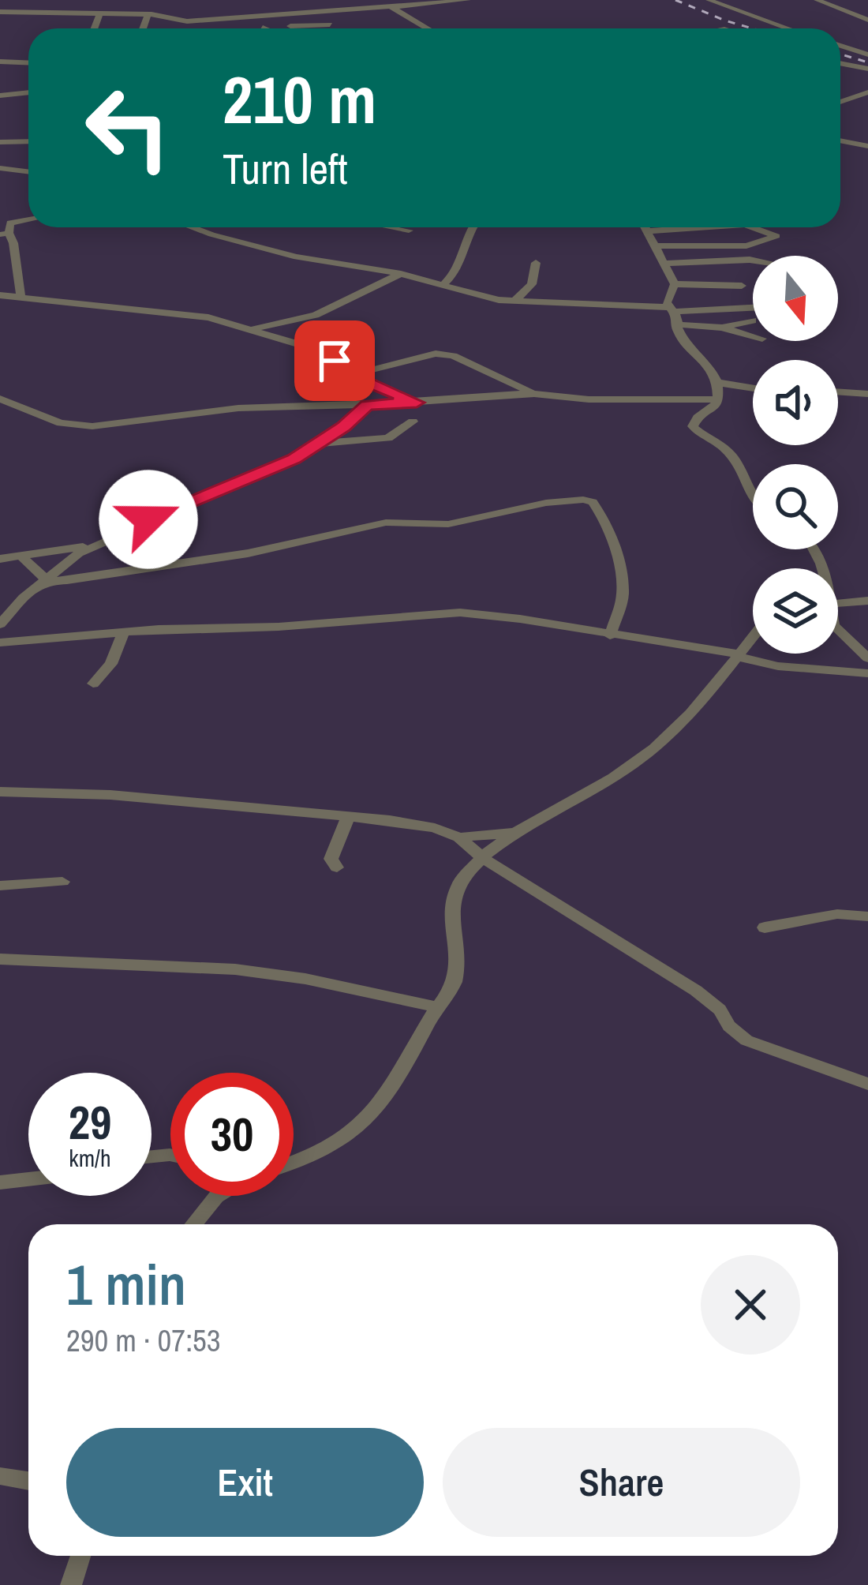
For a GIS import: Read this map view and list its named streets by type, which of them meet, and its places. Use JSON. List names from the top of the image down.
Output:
{
  "north": "bottom",
  "page": {
    "turn": ["210 m", "Turn left"],
    "speed": "29 km/h",
    "limit": "30",
    "heading": ["1 min", "290 m · 07:53"],
    "buttons": ["Exit", "Share"]
  }
}
